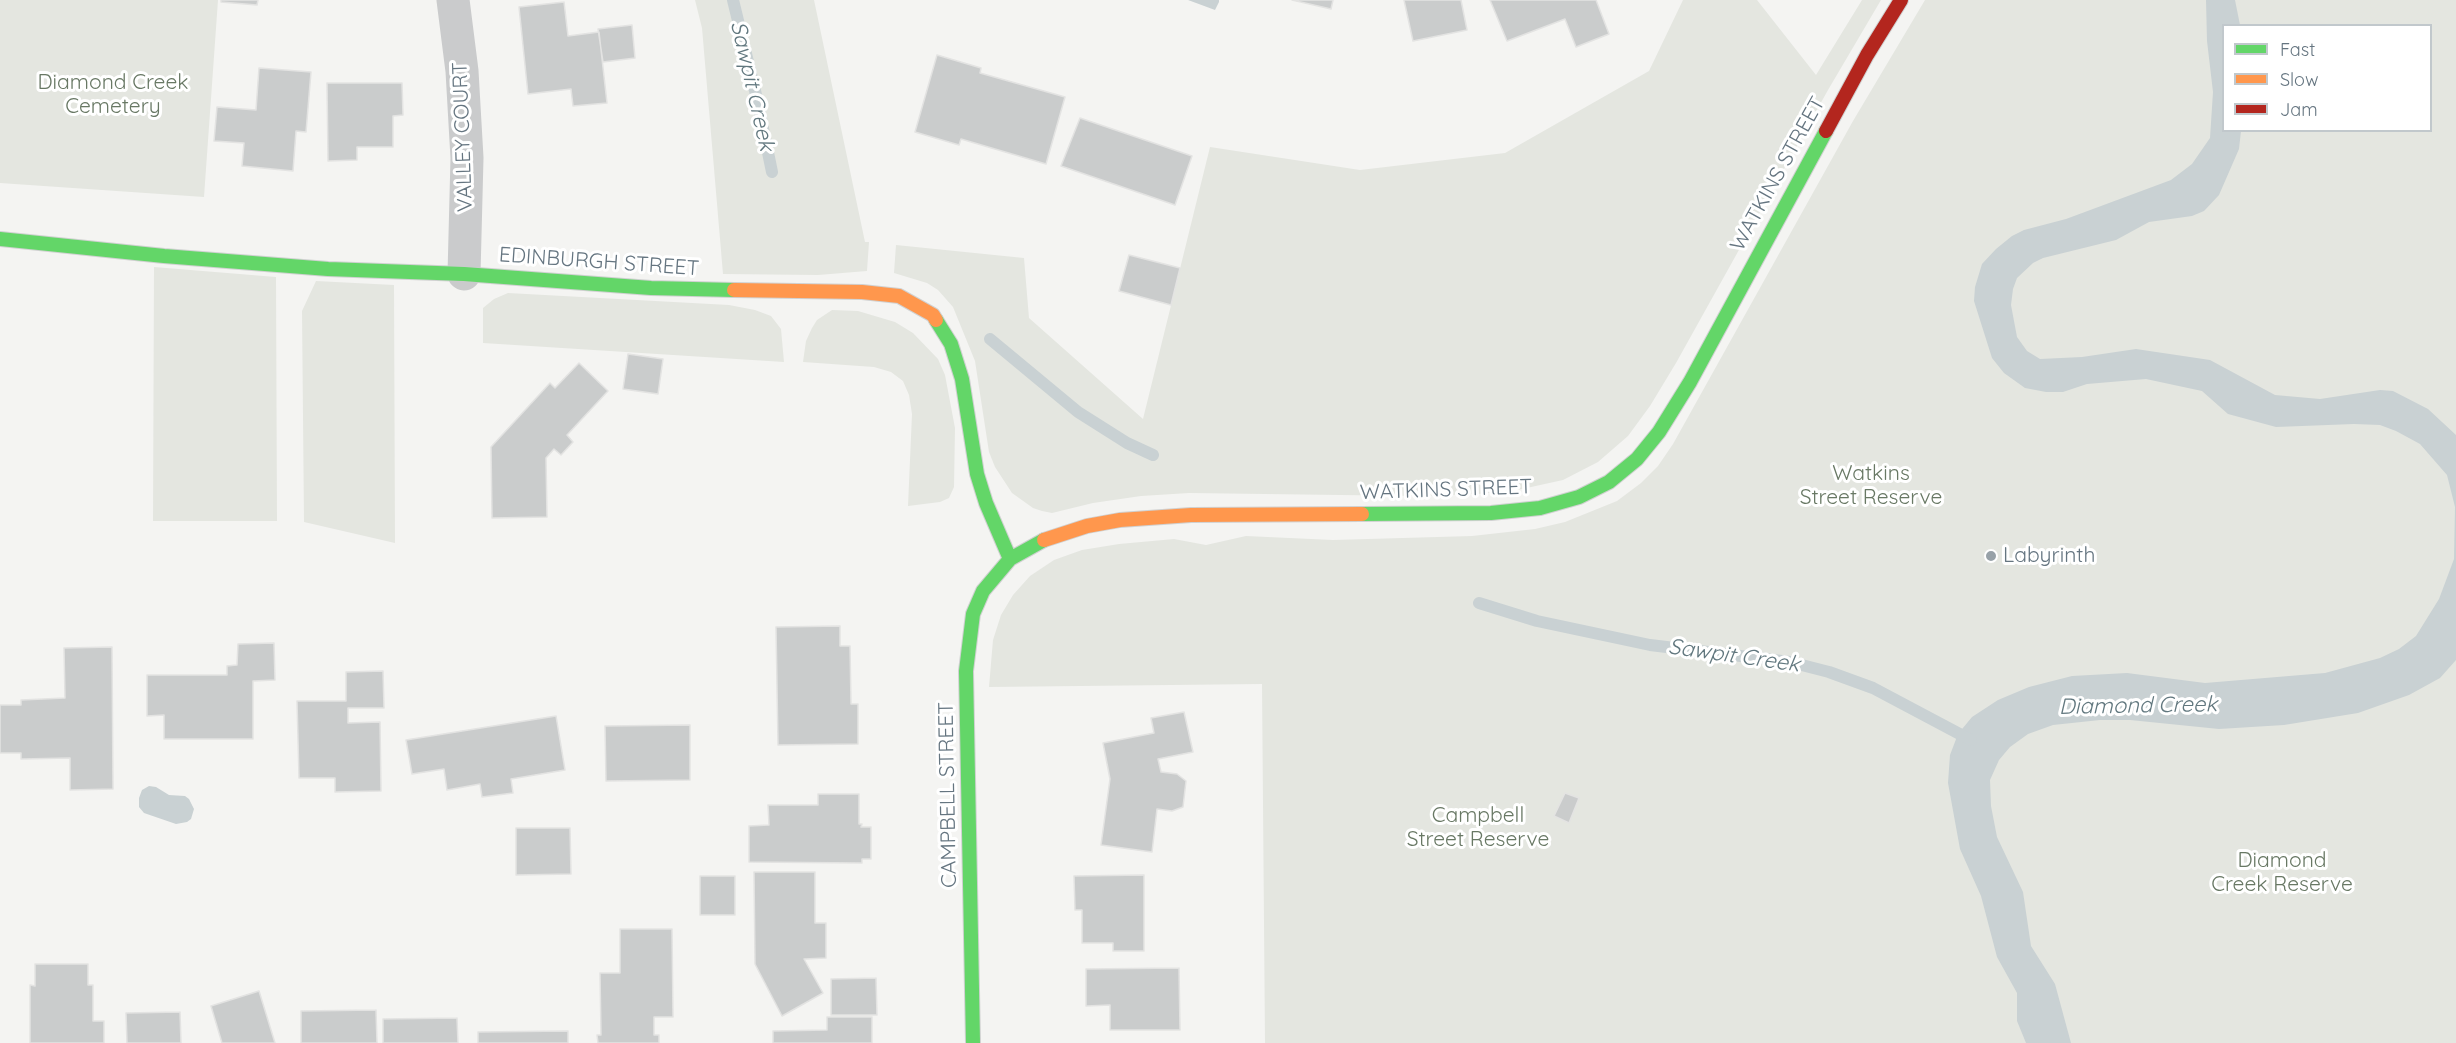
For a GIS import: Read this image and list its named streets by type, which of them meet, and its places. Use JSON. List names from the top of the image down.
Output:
{
  "streets": {
    "street": [
      "VALLEY COURT",
      "WATKINS STREET",
      "EDINBURGH STREET",
      "CAMPBELL STREET"
    ]
  },
  "crossings": [
    ["VALLEY COURT", "EDINBURGH STREET"],
    ["WATKINS STREET", "EDINBURGH STREET"],
    ["WATKINS STREET", "CAMPBELL STREET"],
    ["EDINBURGH STREET", "CAMPBELL STREET"]
  ],
  "water": ["Sawpit Creek", "Diamond Creek"],
  "parks": [
    "Diamond Creek Cemetery",
    "Watkins Street Reserve",
    "Campbell Street Reserve",
    "Diamond Creek Reserve"
  ],
  "places": ["Labyrinth"],
  "legend": ["Fast", "Slow", "Jam"]
}
